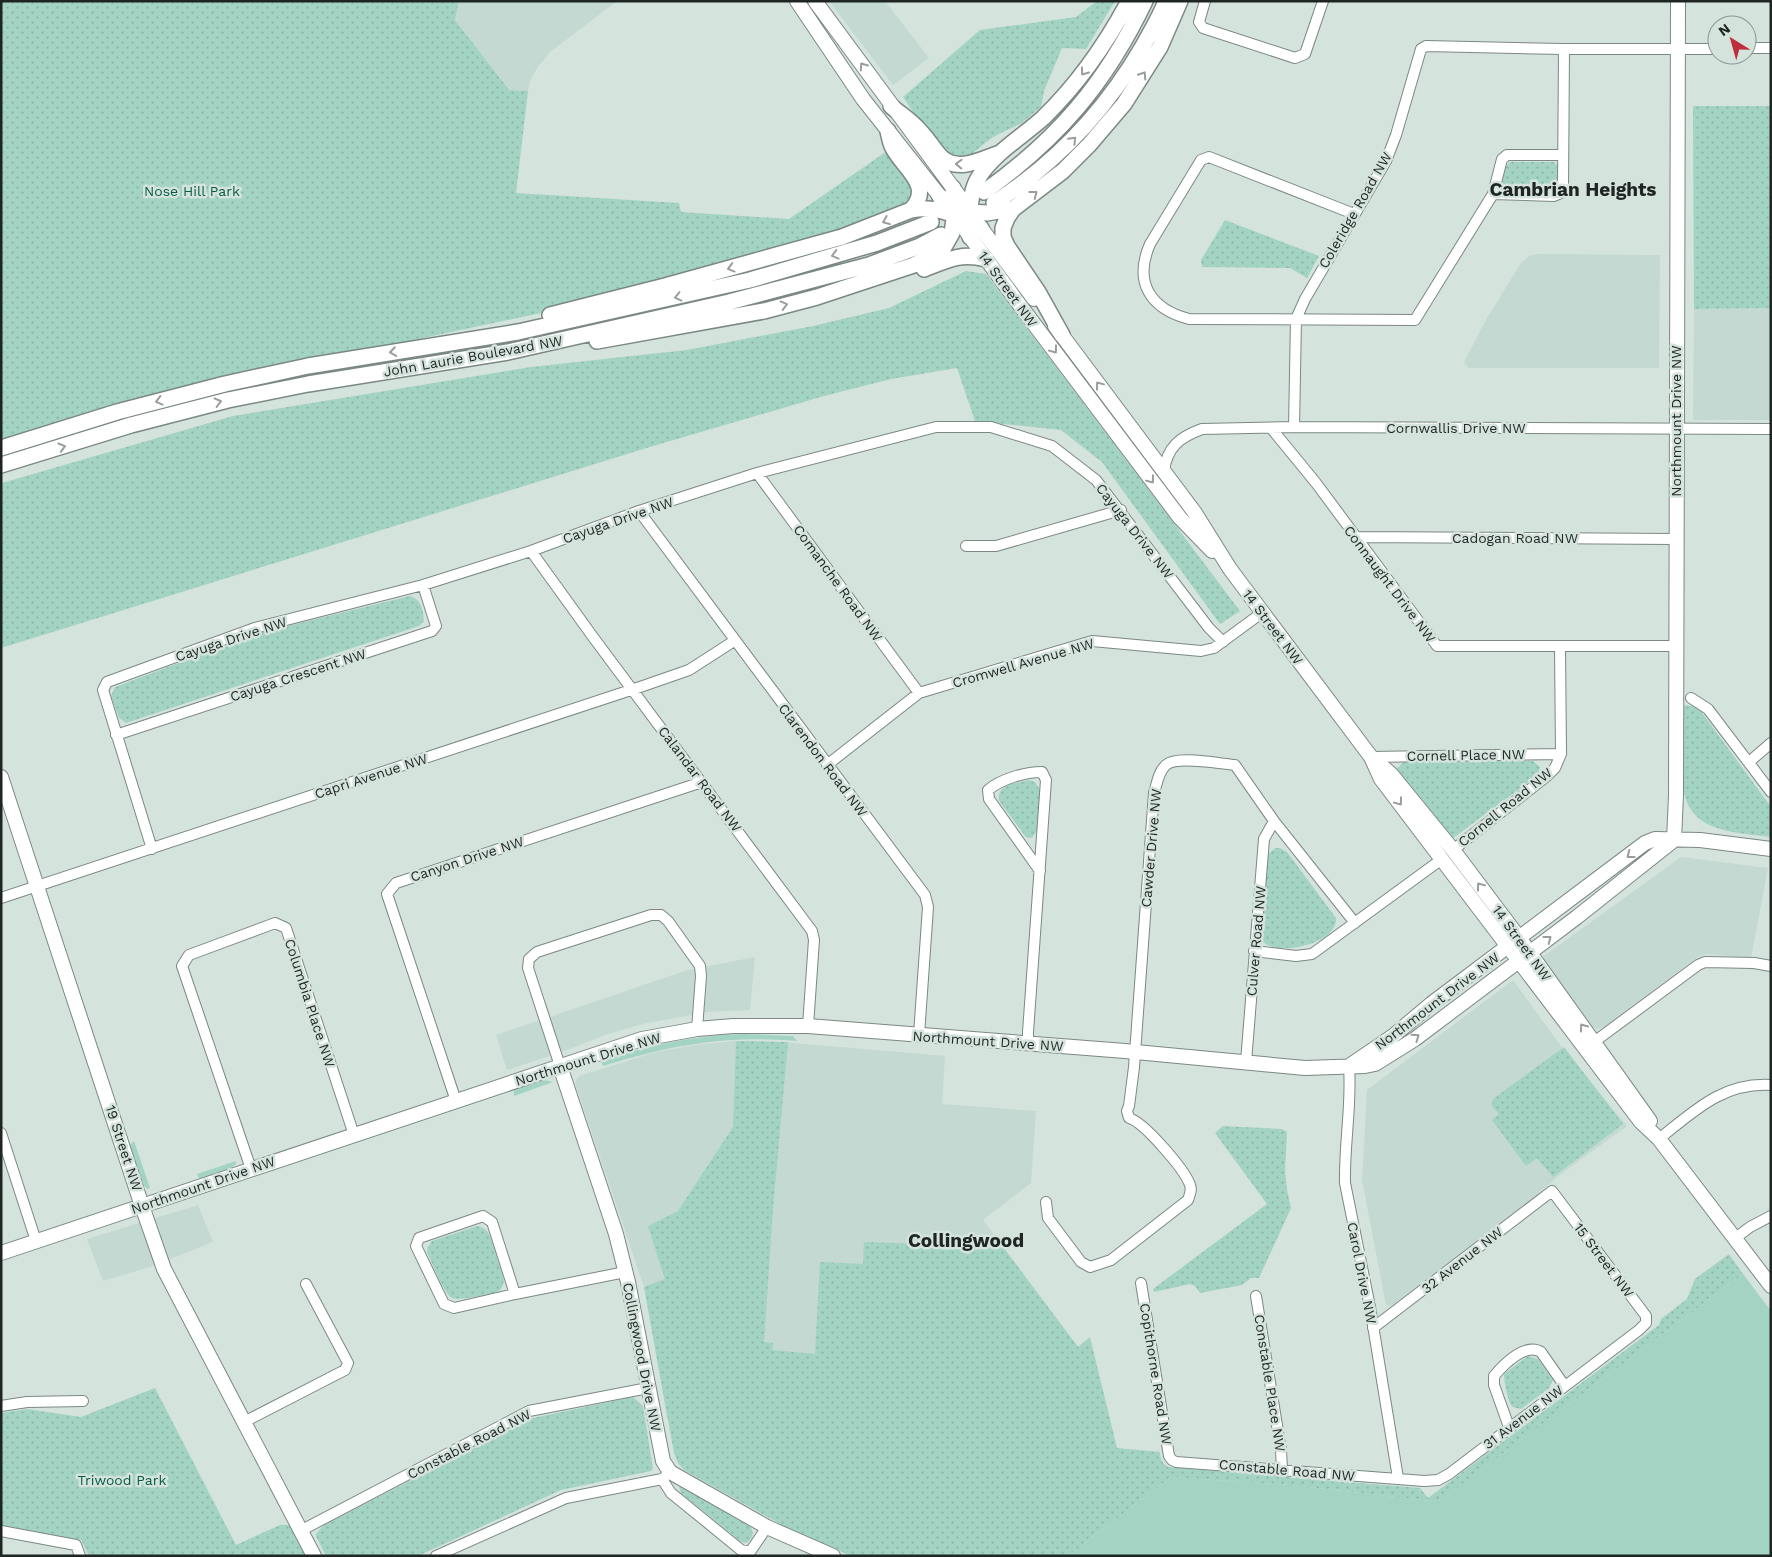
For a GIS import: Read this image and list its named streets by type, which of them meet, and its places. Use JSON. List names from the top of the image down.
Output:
{
  "streets": {
    "main road": ["John Laurie Boulevard NW"],
    "street": [
      "Coleridge Road NW",
      "14 Street NW",
      "Northmount Drive NW",
      "Cornwallis Drive NW",
      "Cayuga Drive NW",
      "Cadogan Road NW",
      "Comanche Road NW",
      "Connaught Drive NW",
      "Cromwell Avenue NW",
      "Cayuga Crescent NW",
      "Cornell Place NW",
      "Clarendon Road NW",
      "Capri Avenue NW",
      "Calandar Road NW",
      "Cornell Road NW",
      "Cawder Drive NW",
      "Canyon Drive NW",
      "Culver Road NW",
      "Columbia Place NW",
      "19 Street NW",
      "32 Avenue NW",
      "15 Street NW",
      "Carol Drive NW",
      "Collingwood Drive NW",
      "Copithorne Road NW",
      "Constable Place NW",
      "31 Avenue NW",
      "Constable Road NW"
    ]
  },
  "crossings": [
    ["Coleridge Road NW", "Northmount Drive NW"],
    ["Coleridge Road NW", "Cornwallis Drive NW"],
    ["14 Street NW", "Northmount Drive NW"],
    ["14 Street NW", "Cornwallis Drive NW"],
    ["14 Street NW", "Cromwell Avenue NW"],
    ["14 Street NW", "Cornell Place NW"],
    ["14 Street NW", "Cornell Road NW"],
    ["Northmount Drive NW", "Cornwallis Drive NW"],
    ["Northmount Drive NW", "Cadogan Road NW"],
    ["Northmount Drive NW", "Connaught Drive NW"],
    ["Northmount Drive NW", "Clarendon Road NW"],
    ["Northmount Drive NW", "Calandar Road NW"],
    ["Northmount Drive NW", "Cawder Drive NW"],
    ["Northmount Drive NW", "Canyon Drive NW"],
    ["Northmount Drive NW", "Culver Road NW"],
    ["Northmount Drive NW", "Columbia Place NW"],
    ["Northmount Drive NW", "19 Street NW"],
    ["Northmount Drive NW", "Carol Drive NW"],
    ["Northmount Drive NW", "Collingwood Drive NW"],
    ["Cornwallis Drive NW", "Connaught Drive NW"],
    ["Cayuga Drive NW", "Comanche Road NW"],
    ["Cayuga Drive NW", "Cromwell Avenue NW"],
    ["Cayuga Drive NW", "Cayuga Crescent NW"],
    ["Cayuga Drive NW", "Clarendon Road NW"],
    ["Cayuga Drive NW", "Capri Avenue NW"],
    ["Cayuga Drive NW", "Calandar Road NW"],
    ["Cadogan Road NW", "Connaught Drive NW"],
    ["Comanche Road NW", "Cromwell Avenue NW"],
    ["Connaught Drive NW", "Cornell Road NW"],
    ["Cromwell Avenue NW", "Clarendon Road NW"],
    ["Cornell Place NW", "Cornell Road NW"],
    ["Clarendon Road NW", "Capri Avenue NW"],
    ["Capri Avenue NW", "Calandar Road NW"],
    ["Capri Avenue NW", "19 Street NW"],
    ["Calandar Road NW", "Canyon Drive NW"],
    ["Cornell Road NW", "Cawder Drive NW"],
    ["Cornell Road NW", "Culver Road NW"],
    ["Cawder Drive NW", "Culver Road NW"],
    ["19 Street NW", "Constable Road NW"],
    ["32 Avenue NW", "15 Street NW"],
    ["32 Avenue NW", "Carol Drive NW"],
    ["15 Street NW", "31 Avenue NW"],
    ["Carol Drive NW", "31 Avenue NW"],
    ["Carol Drive NW", "Constable Road NW"],
    ["Collingwood Drive NW", "Constable Road NW"],
    ["Copithorne Road NW", "Constable Road NW"],
    ["Constable Place NW", "Constable Road NW"],
    ["31 Avenue NW", "Constable Road NW"]
  ],
  "districts": ["Cambrian Heights", "Collingwood"],
  "parks": ["Nose Hill Park", "Triwood Park"],
  "north": "top left"
}
